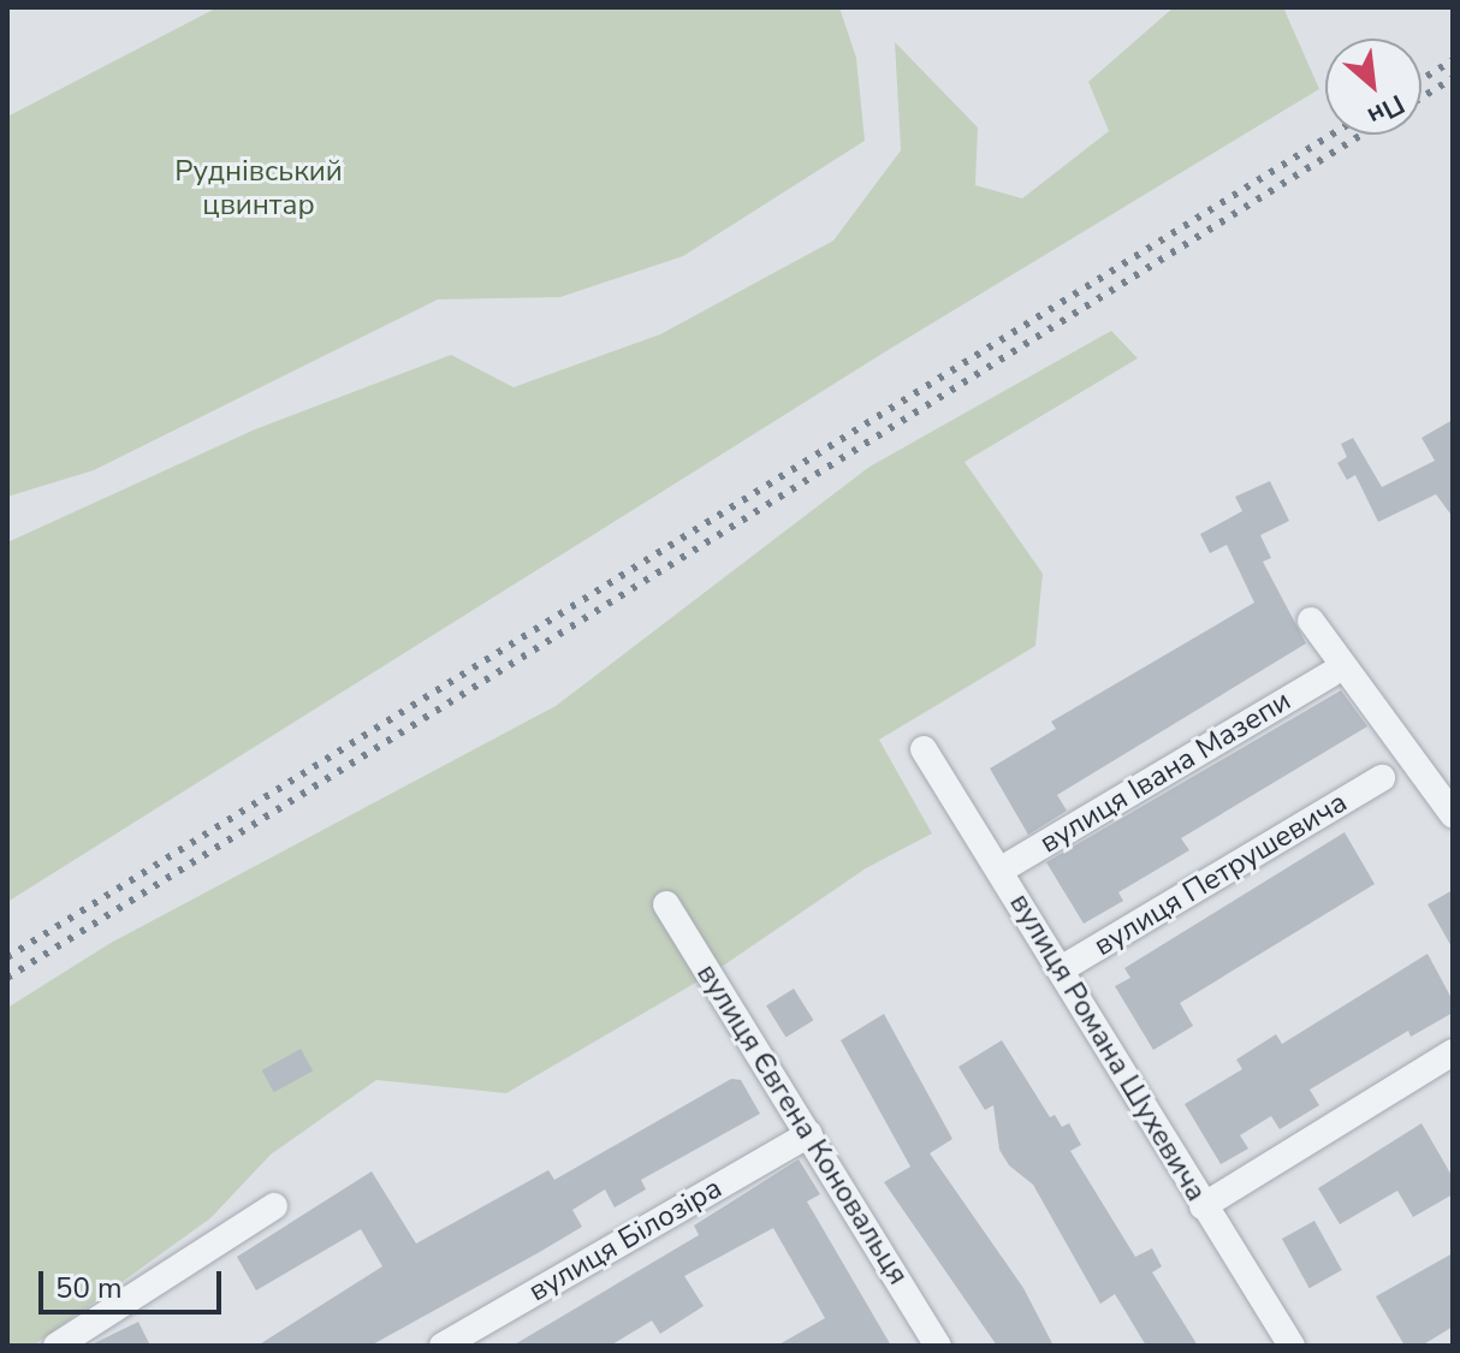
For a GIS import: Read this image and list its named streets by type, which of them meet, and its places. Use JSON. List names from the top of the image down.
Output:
{
  "streets": {
    "street": [
      "вулиця Івана Мазепи",
      "вулиця Петрушевича",
      "вулиця Романа Шухевича",
      "вулиця Євгена Коновальця",
      "вулиця Білозіра"
    ]
  },
  "crossings": [
    ["вулиця Івана Мазепи", "вулиця Романа Шухевича"],
    ["вулиця Петрушевича", "вулиця Романа Шухевича"],
    ["вулиця Євгена Коновальця", "вулиця Білозіра"]
  ],
  "parks": ["Руднівський цвинтар"],
  "scale_bar": "50 m",
  "north": "bottom right"
}
